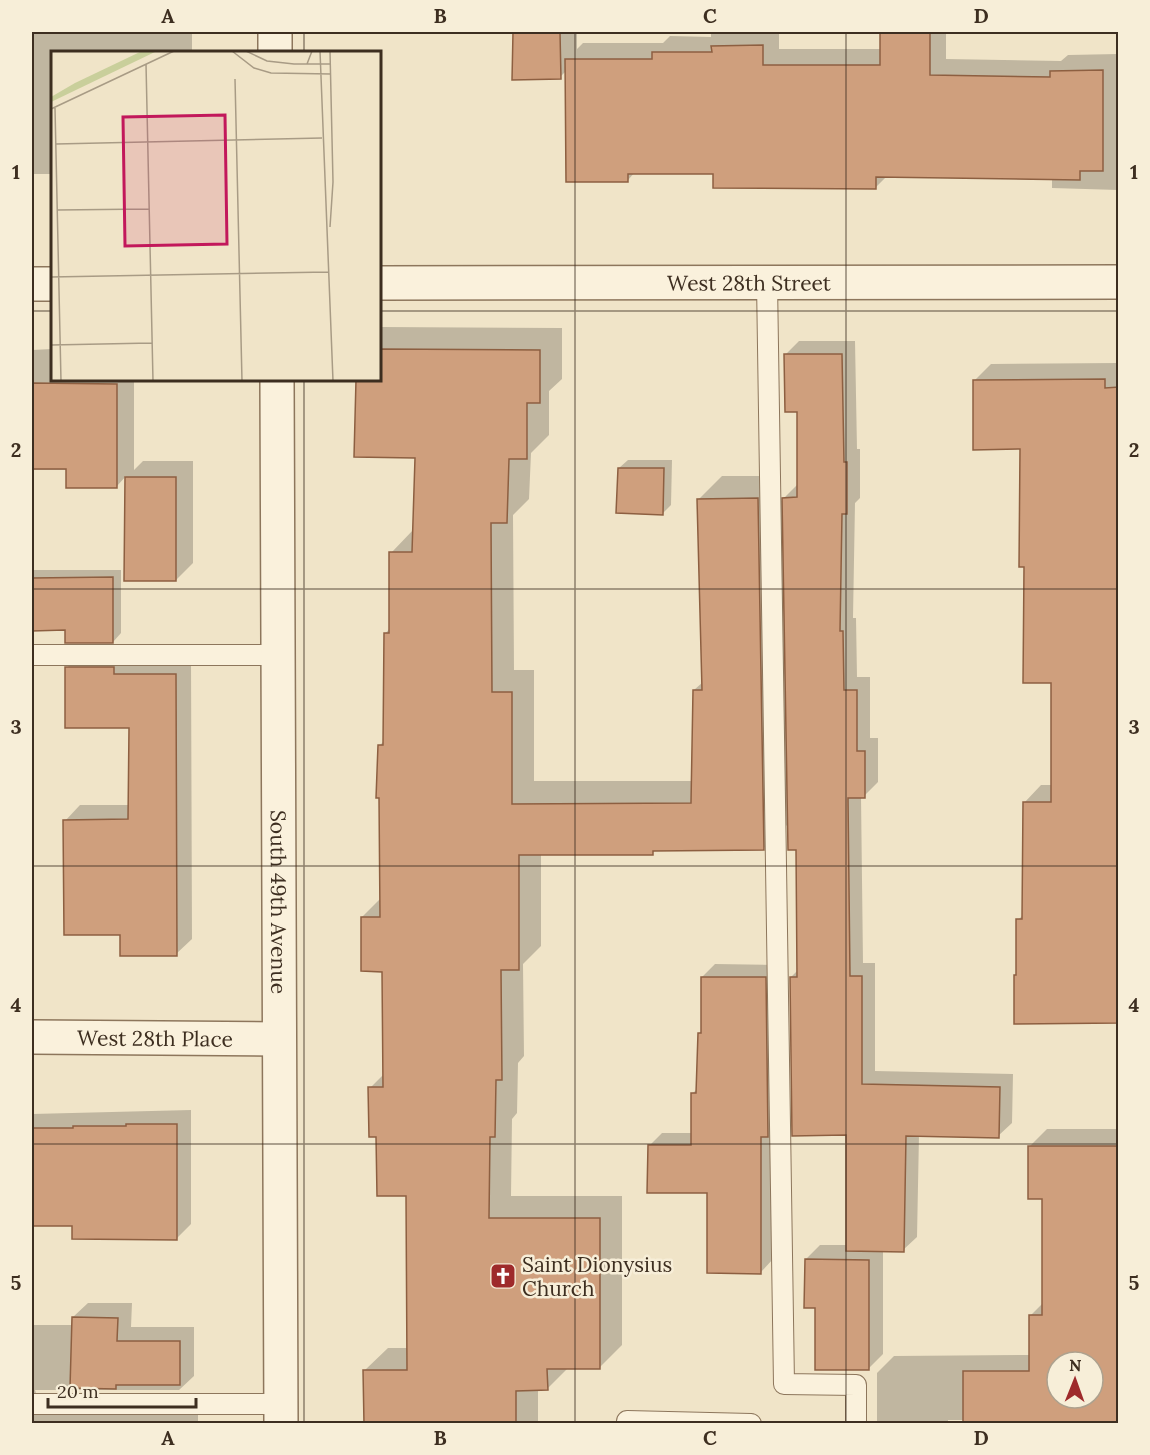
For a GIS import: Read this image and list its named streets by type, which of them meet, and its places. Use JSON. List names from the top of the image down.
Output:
{
  "streets": {
    "street": ["West 28th Street", "South 49th Avenue", "West 28th Place"]
  },
  "crossings": [
    ["South 49th Avenue", "West 28th Place"]
  ],
  "places": {
    "church": ["Saint Dionysius Church"]
  },
  "scale_bar": "20 m",
  "north": "top",
  "grid": {
    "columns": [
      "A",
      "B",
      "C",
      "D"
    ],
    "rows": [
      "1",
      "2",
      "3",
      "4",
      "5"
    ]
  }
}
